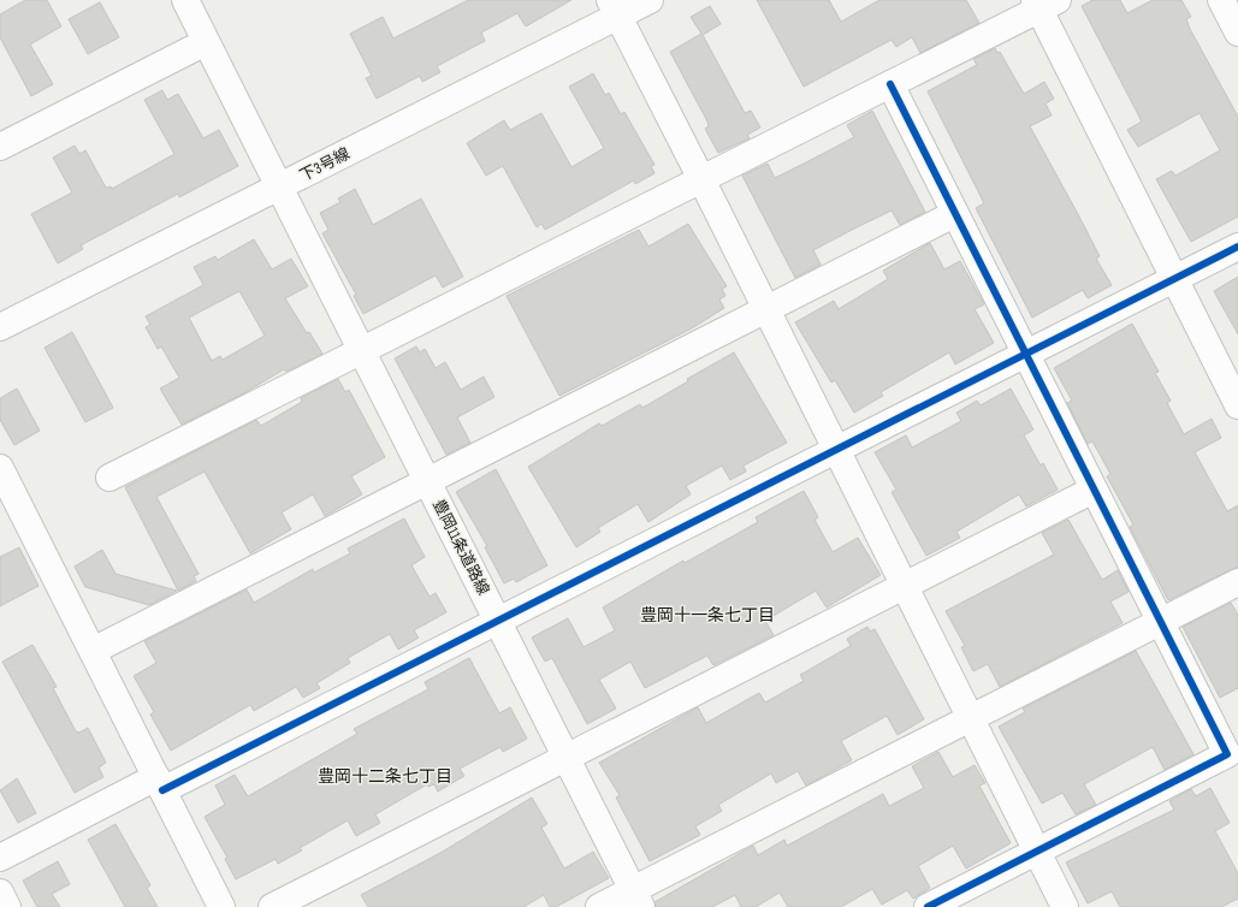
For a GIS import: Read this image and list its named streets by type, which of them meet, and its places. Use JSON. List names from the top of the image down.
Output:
{
  "streets": {
    "street": ["下3号線", "豊岡11条道路線"]
  },
  "crossings": [
    ["下3号線", "豊岡11条道路線"]
  ],
  "districts": ["豊岡十一条七丁目", "豊岡十二条七丁目"]
}
